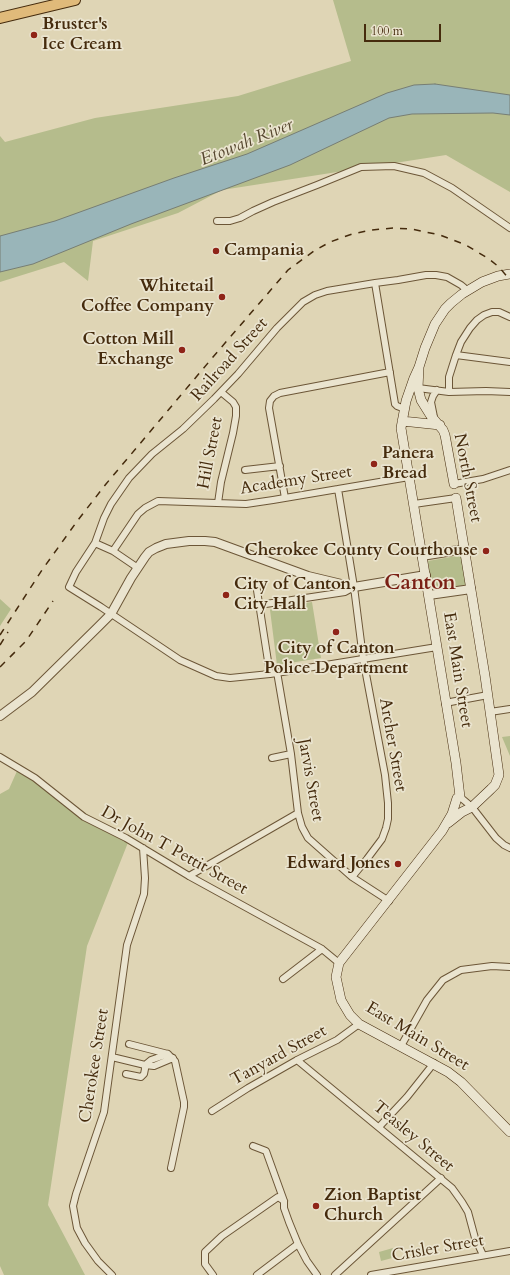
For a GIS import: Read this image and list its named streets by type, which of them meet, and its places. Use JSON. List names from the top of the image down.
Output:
{
  "streets": {
    "main road": ["North Street", "East Main Street"],
    "street": [
      "Railroad Street",
      "Hill Street",
      "Academy Street",
      "Archer Street",
      "Jarvis Street",
      "Dr John T Pettit Street",
      "Tanyard Street",
      "Cherokee Street",
      "Teasley Street",
      "Crisler Street"
    ]
  },
  "crossings": [
    ["Railroad Street", "Hill Street"],
    ["Hill Street", "Academy Street"],
    ["North Street", "East Main Street"],
    ["Academy Street", "East Main Street"],
    ["Academy Street", "Archer Street"],
    ["East Main Street", "Dr John T Pettit Street"],
    ["East Main Street", "Tanyard Street"],
    ["Archer Street", "Jarvis Street"],
    ["Dr John T Pettit Street", "Cherokee Street"],
    ["Tanyard Street", "Teasley Street"],
    ["Teasley Street", "Crisler Street"]
  ],
  "districts": ["Canton"],
  "water": ["Etowah River"],
  "places": [
    "Bruster's Ice Cream",
    "Campania",
    "Whitetail Coffee Company",
    "Cotton Mill Exchange",
    "Panera Bread",
    "Cherokee County Courthouse",
    "City of Canton, City Hall",
    "City of Canton Police Department",
    "Edward Jones",
    "Zion Baptist Church"
  ],
  "scale_bar": "100 m"
}
